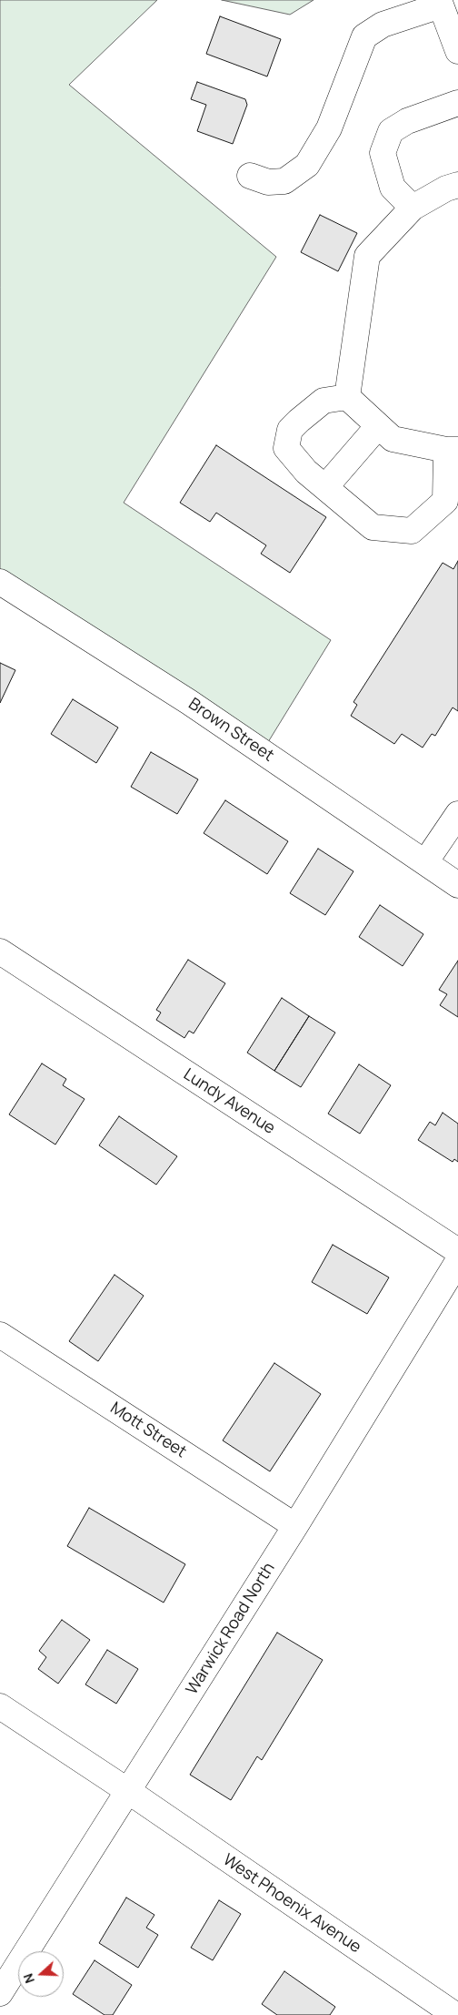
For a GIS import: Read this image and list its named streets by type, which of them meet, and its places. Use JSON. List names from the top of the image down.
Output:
{
  "streets": {
    "street": [
      "Brown Street",
      "Lundy Avenue",
      "Mott Street",
      "Warwick Road North",
      "West Phoenix Avenue"
    ]
  },
  "crossings": [
    ["Mott Street", "Warwick Road North"],
    ["Warwick Road North", "West Phoenix Avenue"]
  ],
  "north": "left"
}
